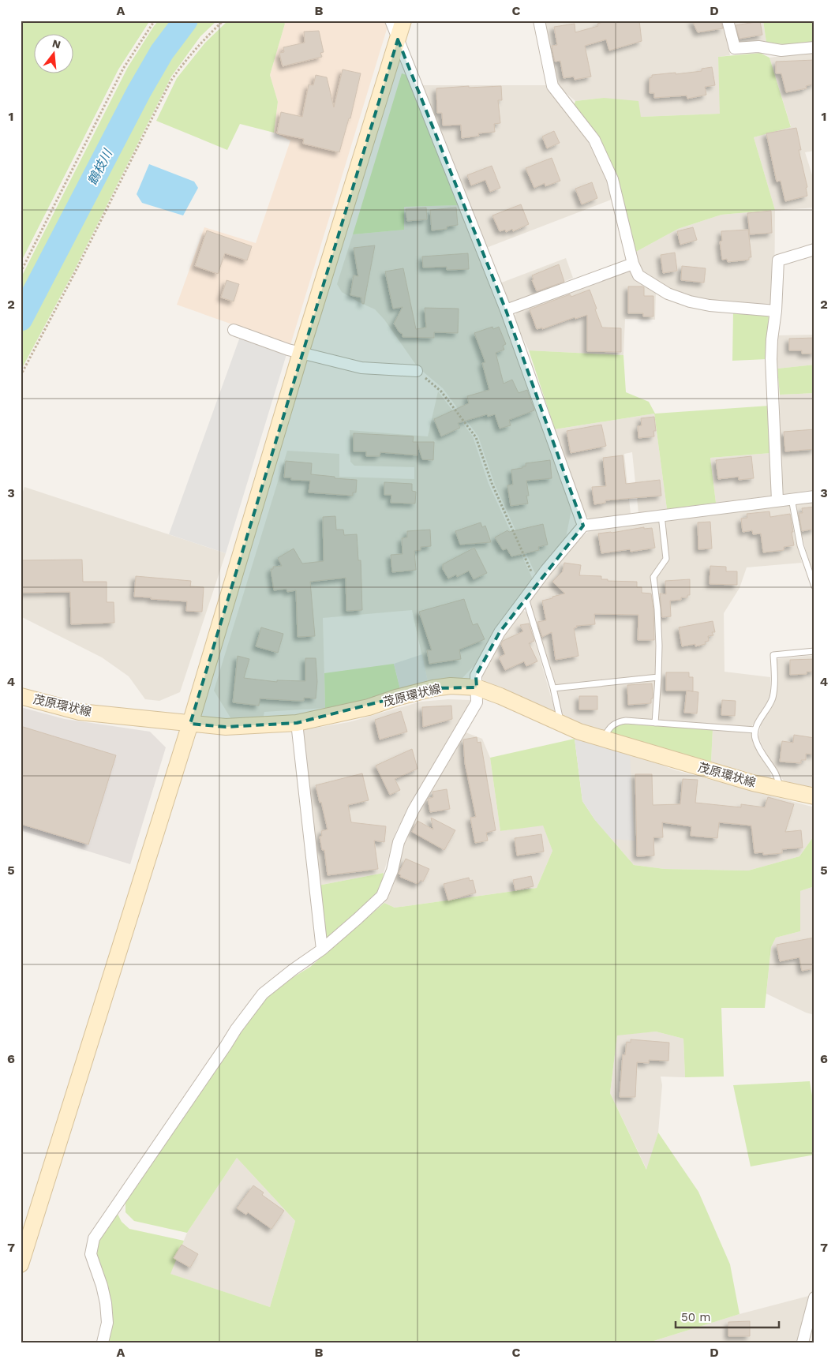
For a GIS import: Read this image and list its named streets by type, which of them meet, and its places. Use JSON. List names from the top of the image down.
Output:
{
  "streets": {
    "street": ["茂原環状線"]
  },
  "water": ["鶴枝川"],
  "scale_bar": "50 m",
  "north": "top",
  "grid": {
    "columns": [
      "A",
      "B",
      "C",
      "D"
    ],
    "rows": [
      "1",
      "2",
      "3",
      "4",
      "5",
      "6",
      "7"
    ]
  }
}
